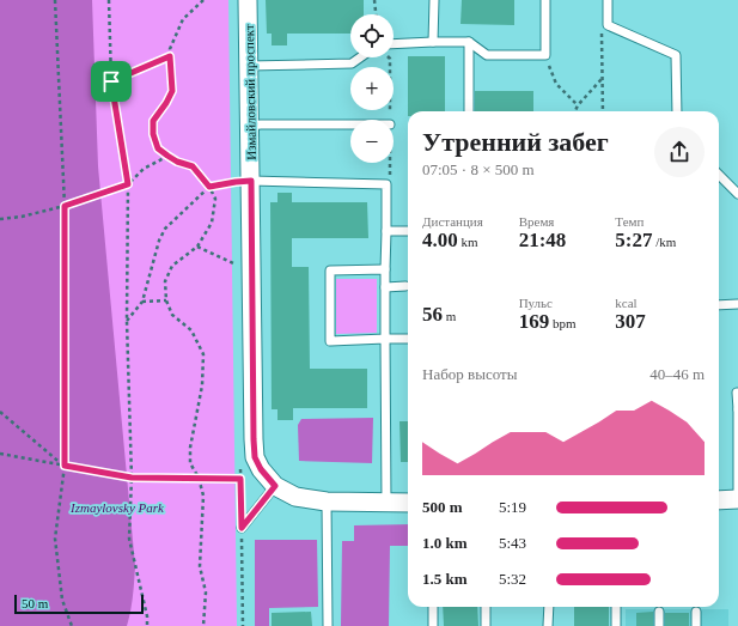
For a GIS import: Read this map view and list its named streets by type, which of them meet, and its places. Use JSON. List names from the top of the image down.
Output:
{
  "streets": {
    "street": ["Измайловский проспект"]
  },
  "parks": ["Izmaylovsky Park"],
  "scale_bar": "50 m",
  "page": {
    "map_buttons": ["+", "−"],
    "heading": ["Утренний забег", "07:05 · 8 × 500 m"],
    "stats": [
      ["Дистанция", "4.00 km"],
      ["Время", "21:48"],
      ["Темп", "5:27 /km"],
      ["56 m"],
      ["Пульс", "169 bpm"],
      ["kcal", "307"]
    ],
    "chart": ["Набор высоты", "40–46 m"],
    "list": [
      {
        "name": "500 m",
        "note": "5:19"
      },
      {
        "name": "1.0 km",
        "note": "5:43"
      },
      {
        "name": "1.5 km",
        "note": "5:32"
      }
    ],
    "scale": "50 m"
  }
}
